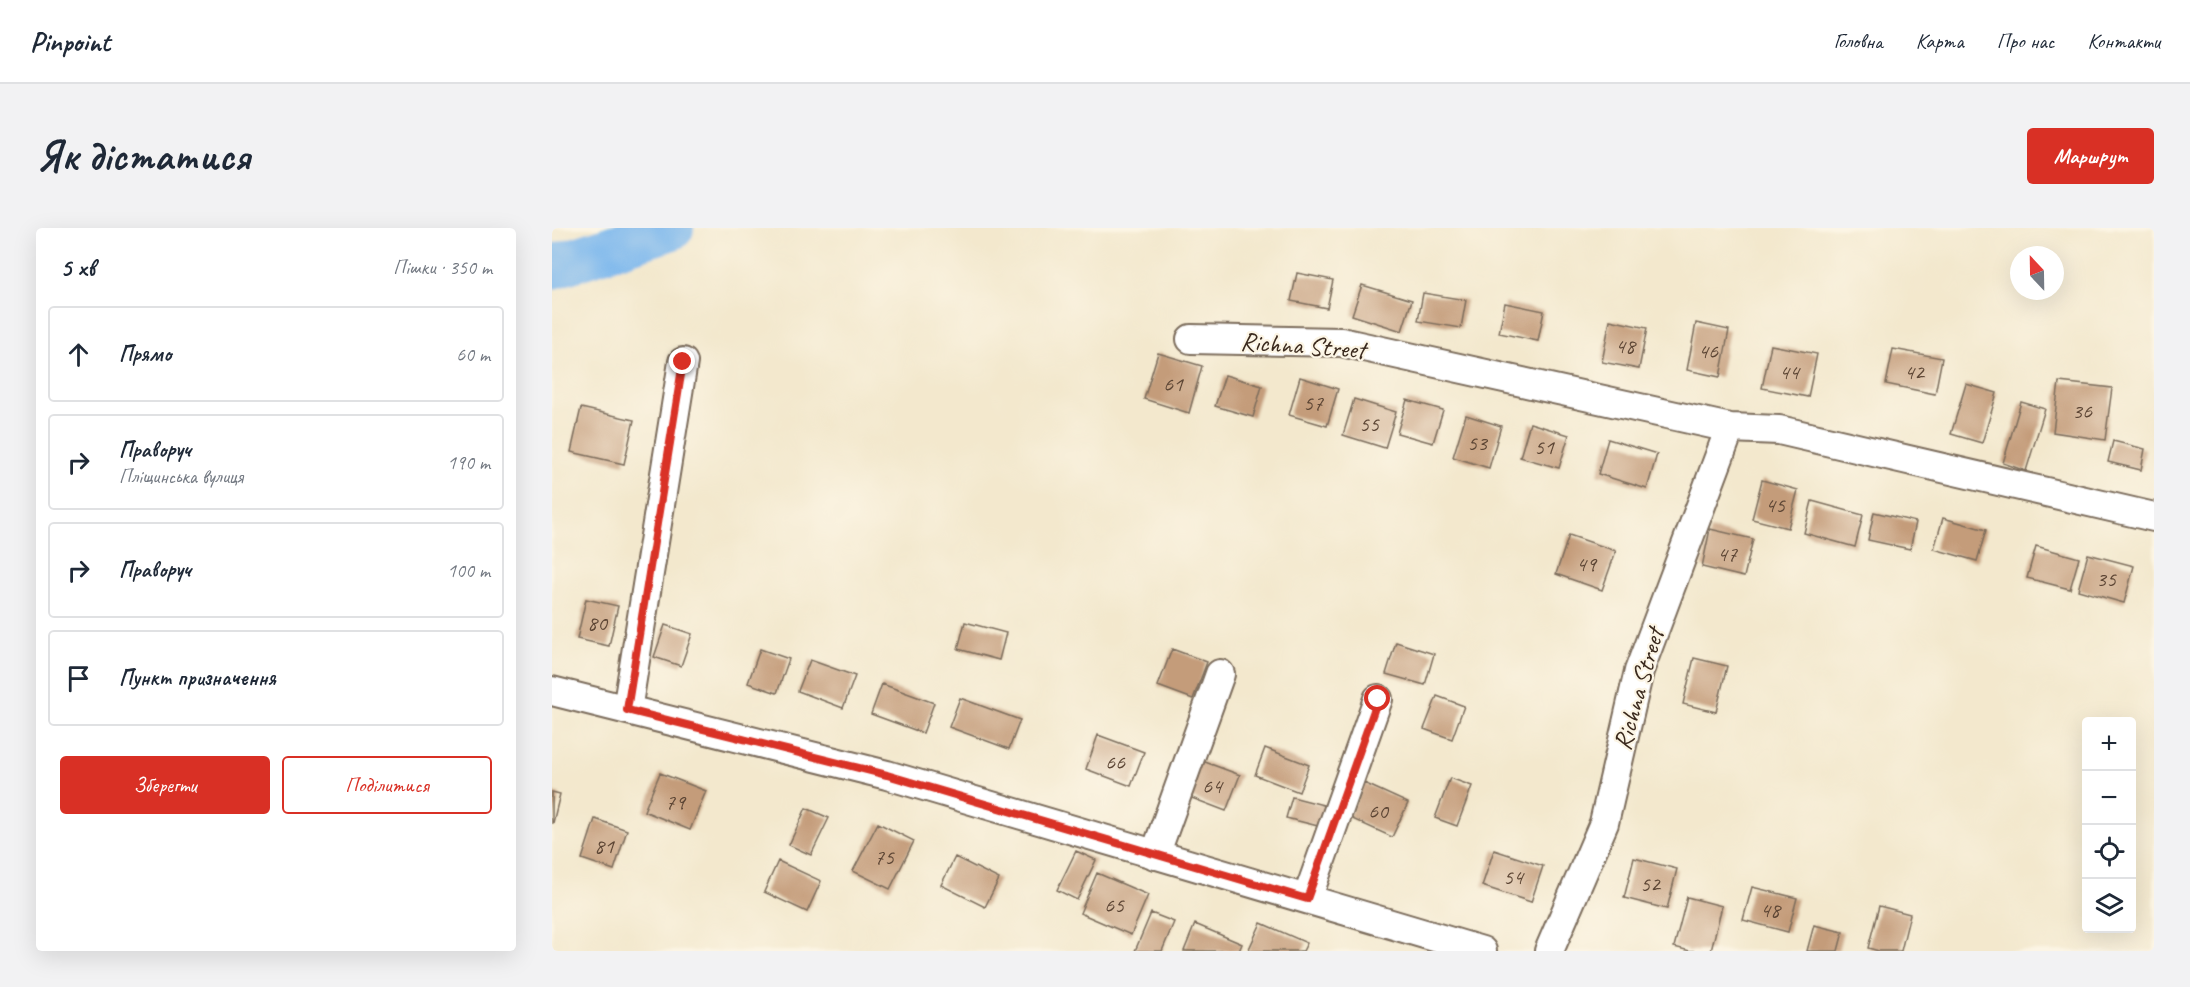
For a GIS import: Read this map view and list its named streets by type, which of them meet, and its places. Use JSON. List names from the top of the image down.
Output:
{
  "streets": {
    "street": ["Richna Street"]
  },
  "house_numbers": [
    "48",
    "46",
    "44",
    "42",
    "61",
    "57",
    "36",
    "55",
    "53",
    "51",
    "45",
    "47",
    "49",
    "35",
    "80",
    "66",
    "64",
    "79",
    "60",
    "81",
    "75",
    "54",
    "52",
    "65",
    "48"
  ],
  "north": "top",
  "page": {
    "header": "Pinpoint",
    "nav": [
      "Головна",
      "Карта",
      "Про нас",
      "Контакти"
    ],
    "buttons": [
      "Маршрут",
      ["Зберегти", "Поділитися"]
    ],
    "title": "Як дістатися",
    "heading": ["5 хв", "Пішки · 350 m"],
    "list": [
      ["Прямо", "60 m"],
      ["Праворуч", "Пліщинська вулиця", "190 m"],
      ["Праворуч", "100 m"],
      "Пункт призначення"
    ],
    "map_buttons": ["+", "−"]
  }
}
